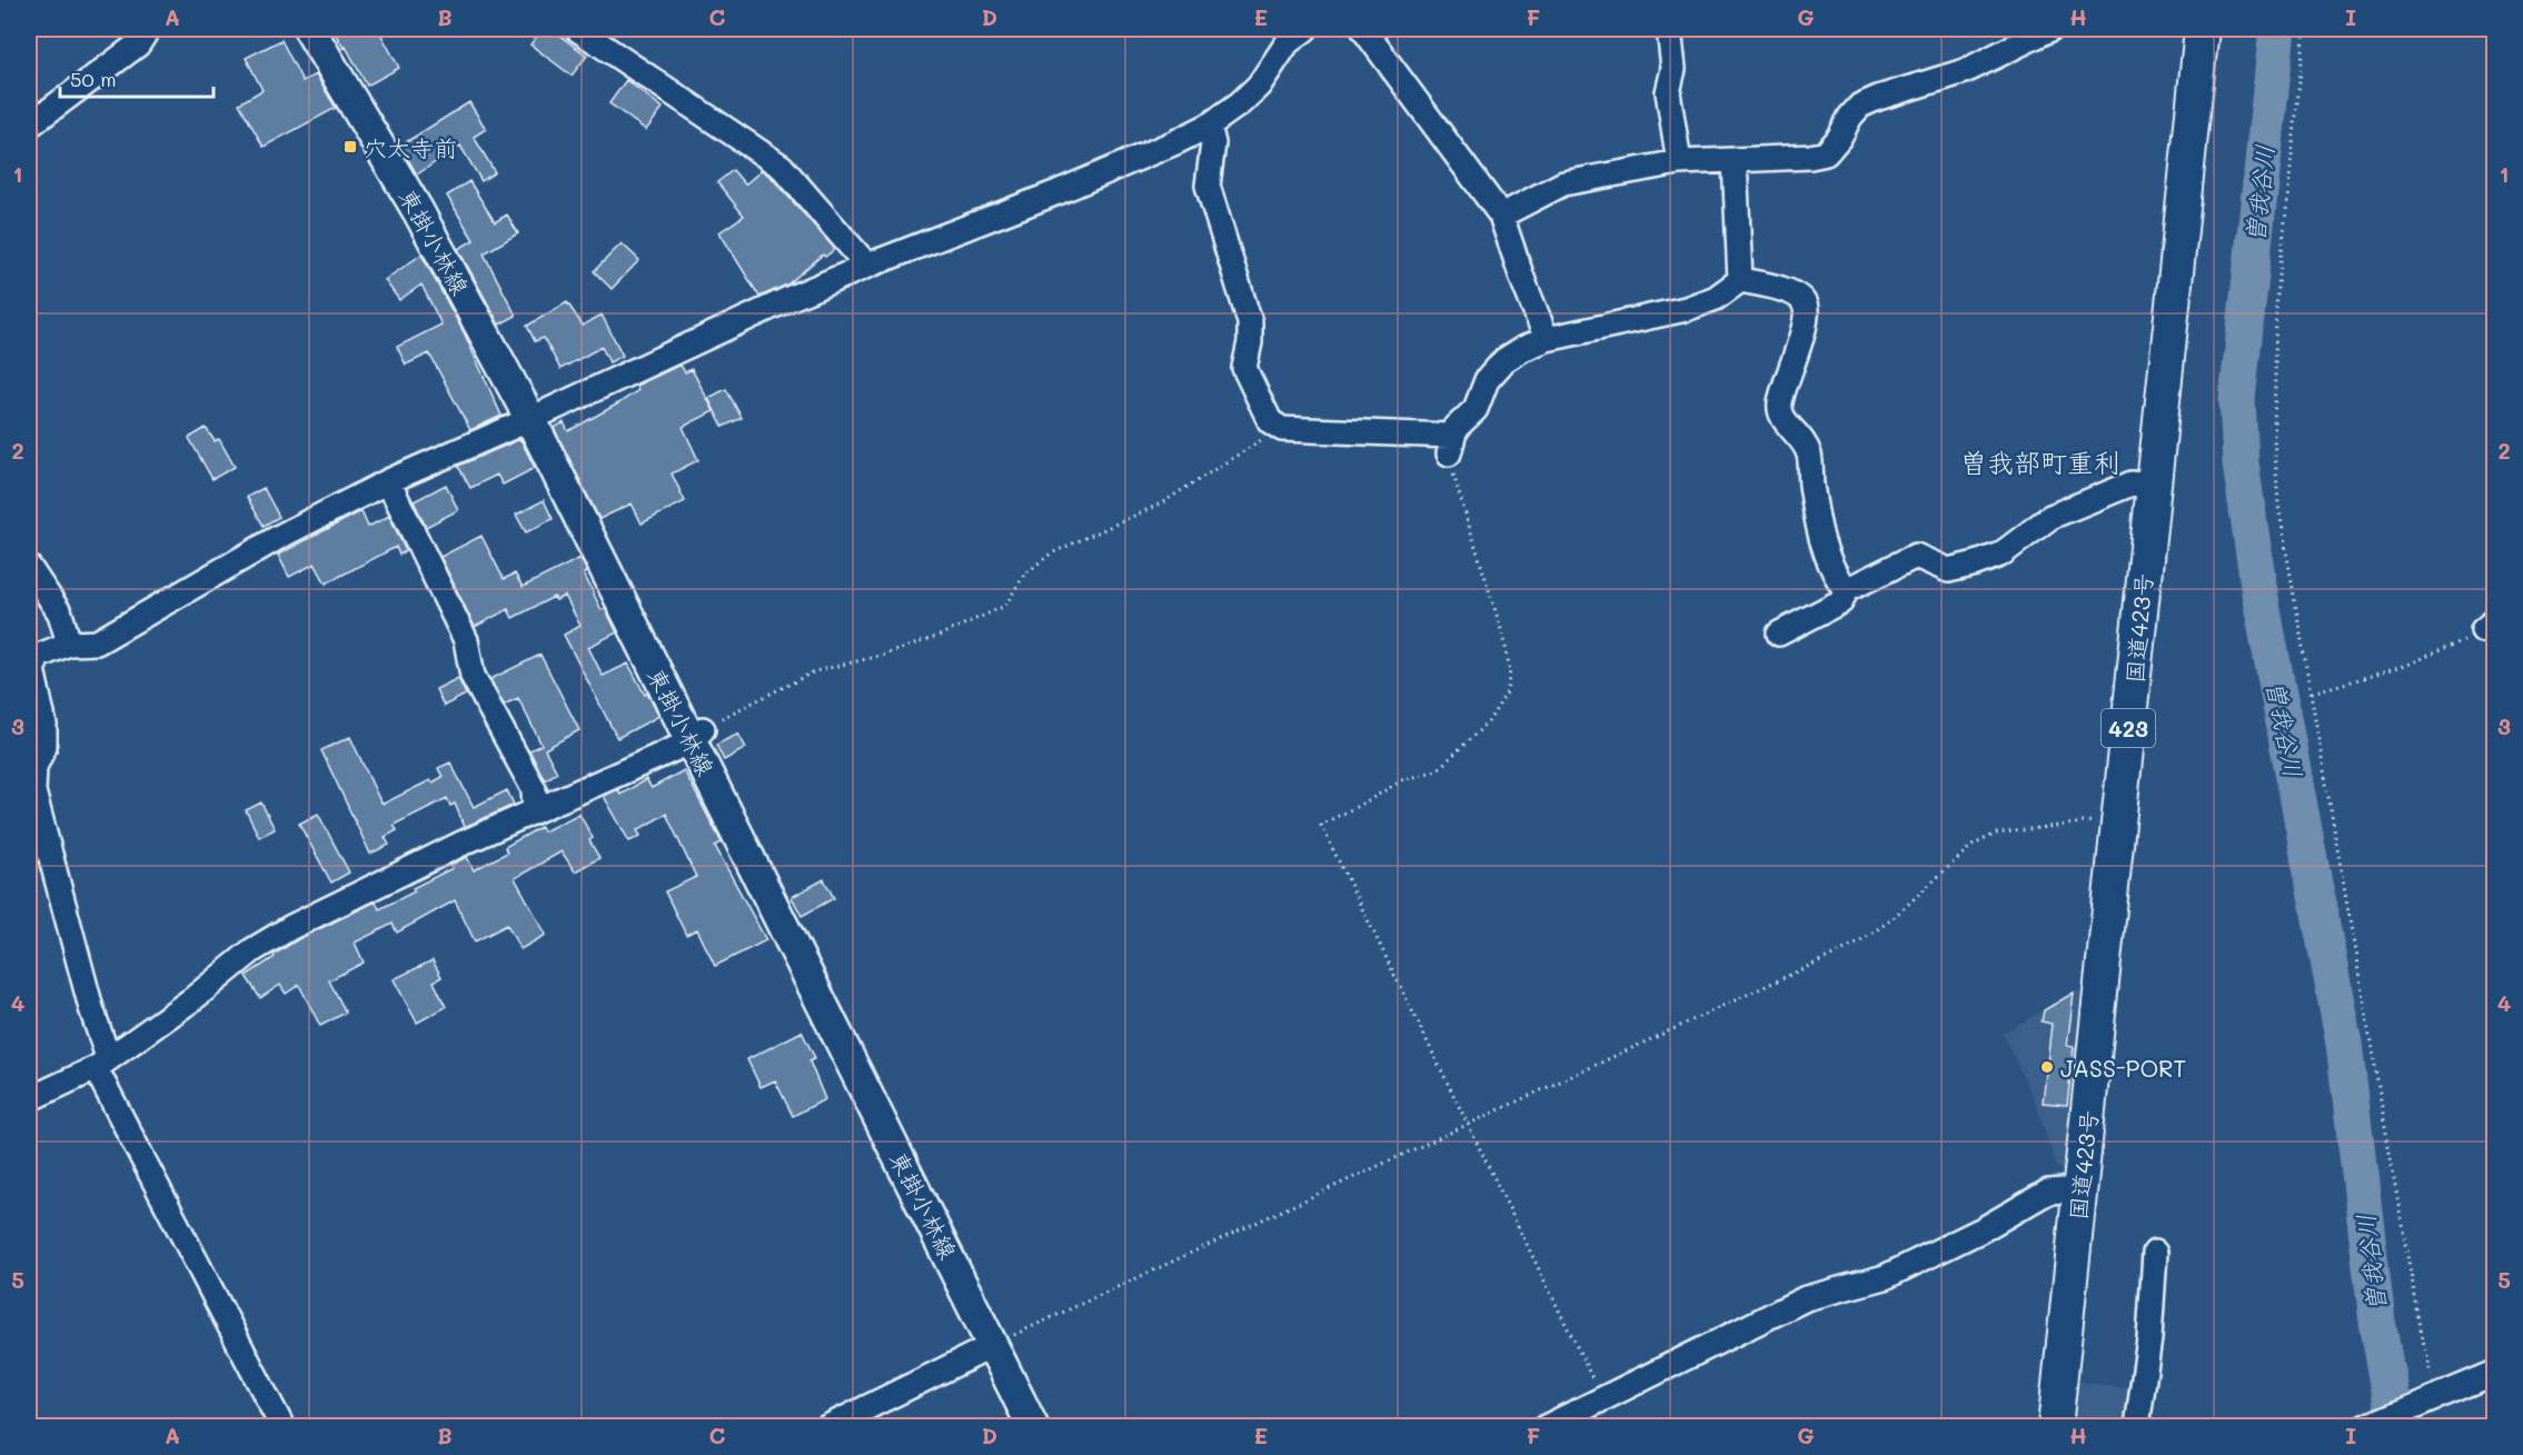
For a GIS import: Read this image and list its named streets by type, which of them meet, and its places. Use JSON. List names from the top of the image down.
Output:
{
  "streets": {
    "highway": ["国道423号", "423"],
    "main road": ["東掛小林線"]
  },
  "districts": ["曽我部町重利"],
  "water": ["曽我谷川"],
  "places": {
    "transit": ["穴太寺前"],
    "other": ["JASS-PORT"]
  },
  "scale_bar": "50 m",
  "grid": {
    "columns": [
      "A",
      "B",
      "C",
      "D",
      "E",
      "F",
      "G",
      "H",
      "I"
    ],
    "rows": [
      "1",
      "2",
      "3",
      "4",
      "5"
    ]
  }
}
